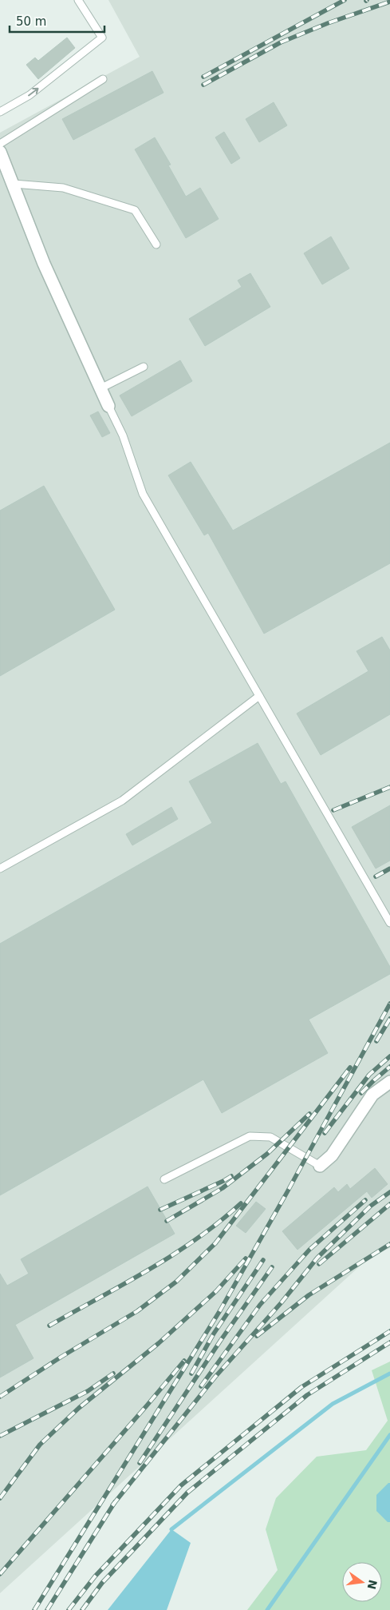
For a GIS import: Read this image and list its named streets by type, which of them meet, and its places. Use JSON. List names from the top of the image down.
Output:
{
  "scale_bar": "50 m",
  "north": "right"
}
